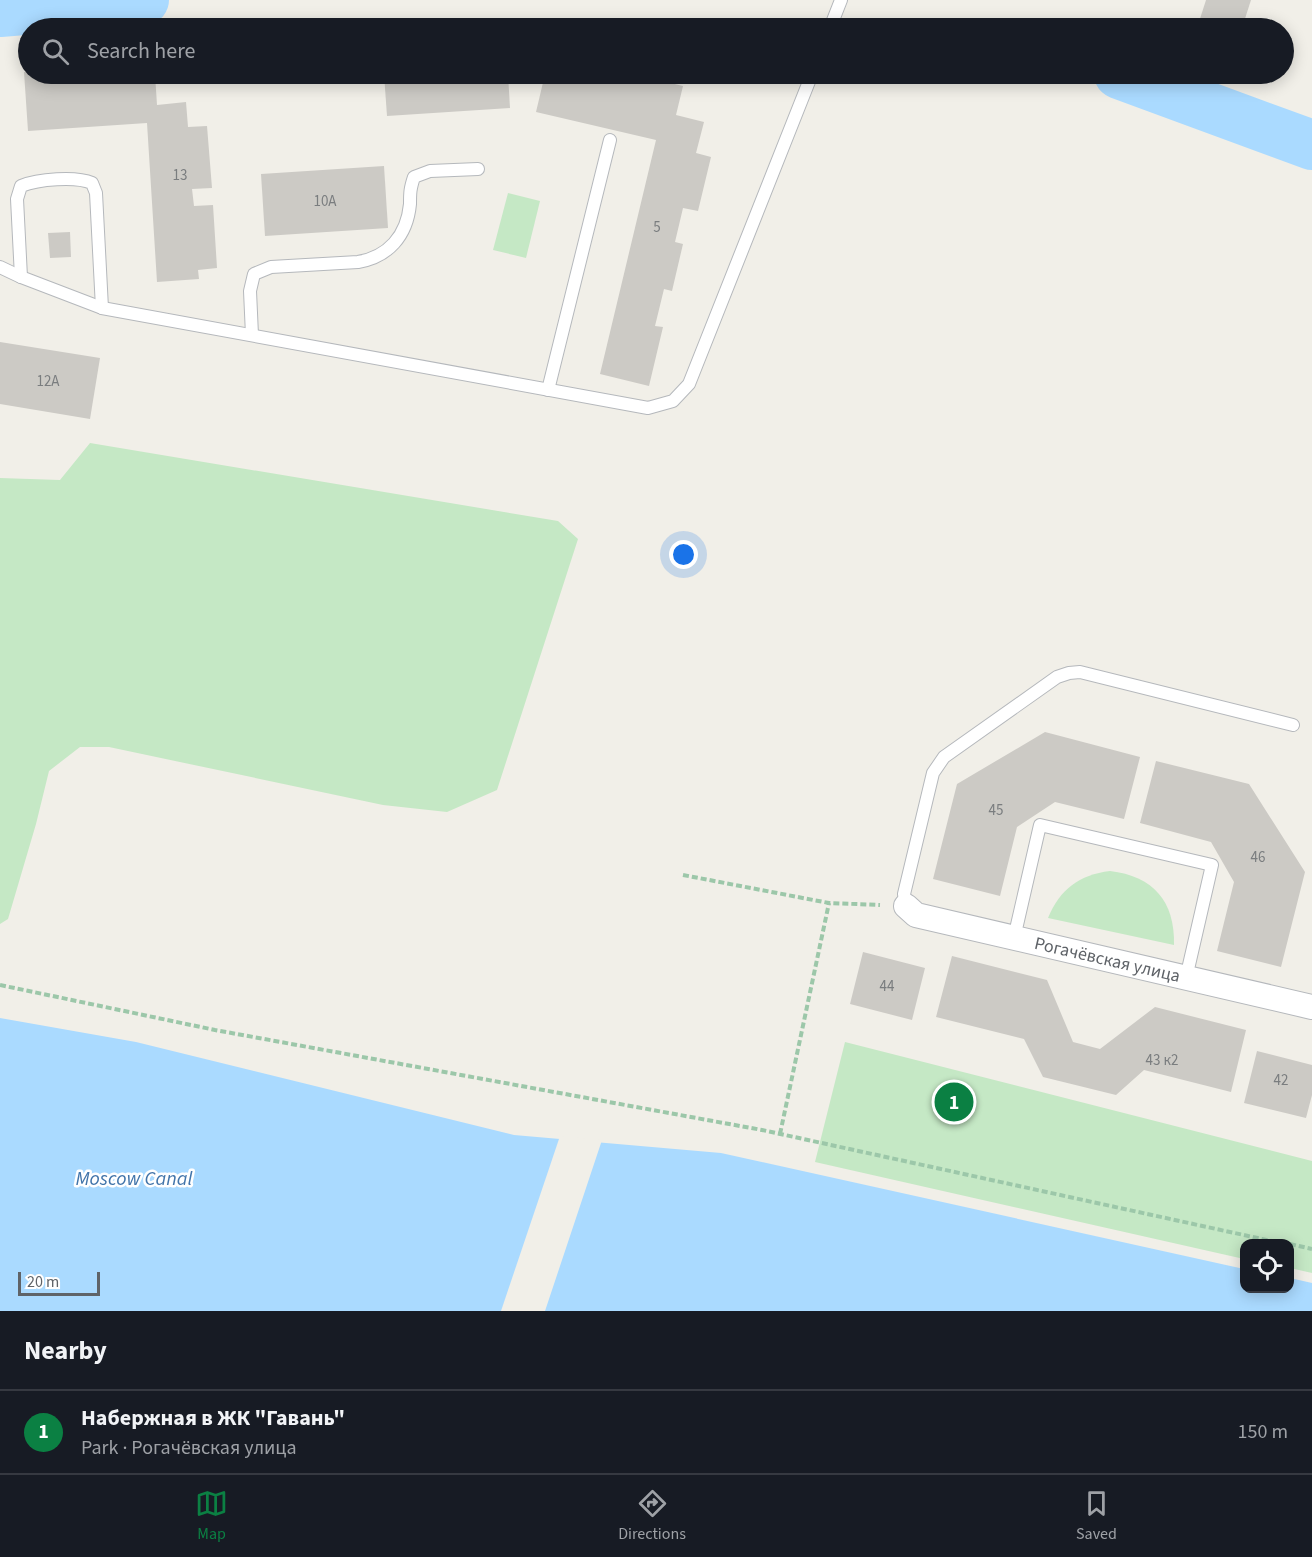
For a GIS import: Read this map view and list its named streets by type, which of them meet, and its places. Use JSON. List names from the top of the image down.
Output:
{
  "streets": {
    "street": ["Рогачёвская улица"]
  },
  "water": ["Moscow Canal"],
  "house_numbers": [
    "13",
    "10А",
    "5",
    "12А",
    "45",
    "46",
    "44",
    "43 к2",
    "42"
  ],
  "scale_bar": "20 m",
  "page": {
    "search": "Search here",
    "pins": "1",
    "scale": "20 m",
    "heading": "Nearby",
    "list": [
      {
        "mark": "1",
        "name": "Набержная в ЖК \"Гавань\"",
        "note": "Park · Рогачёвская улица",
        "value": "150 m"
      }
    ],
    "nav": ["Map", "Directions", "Saved"]
  }
}
